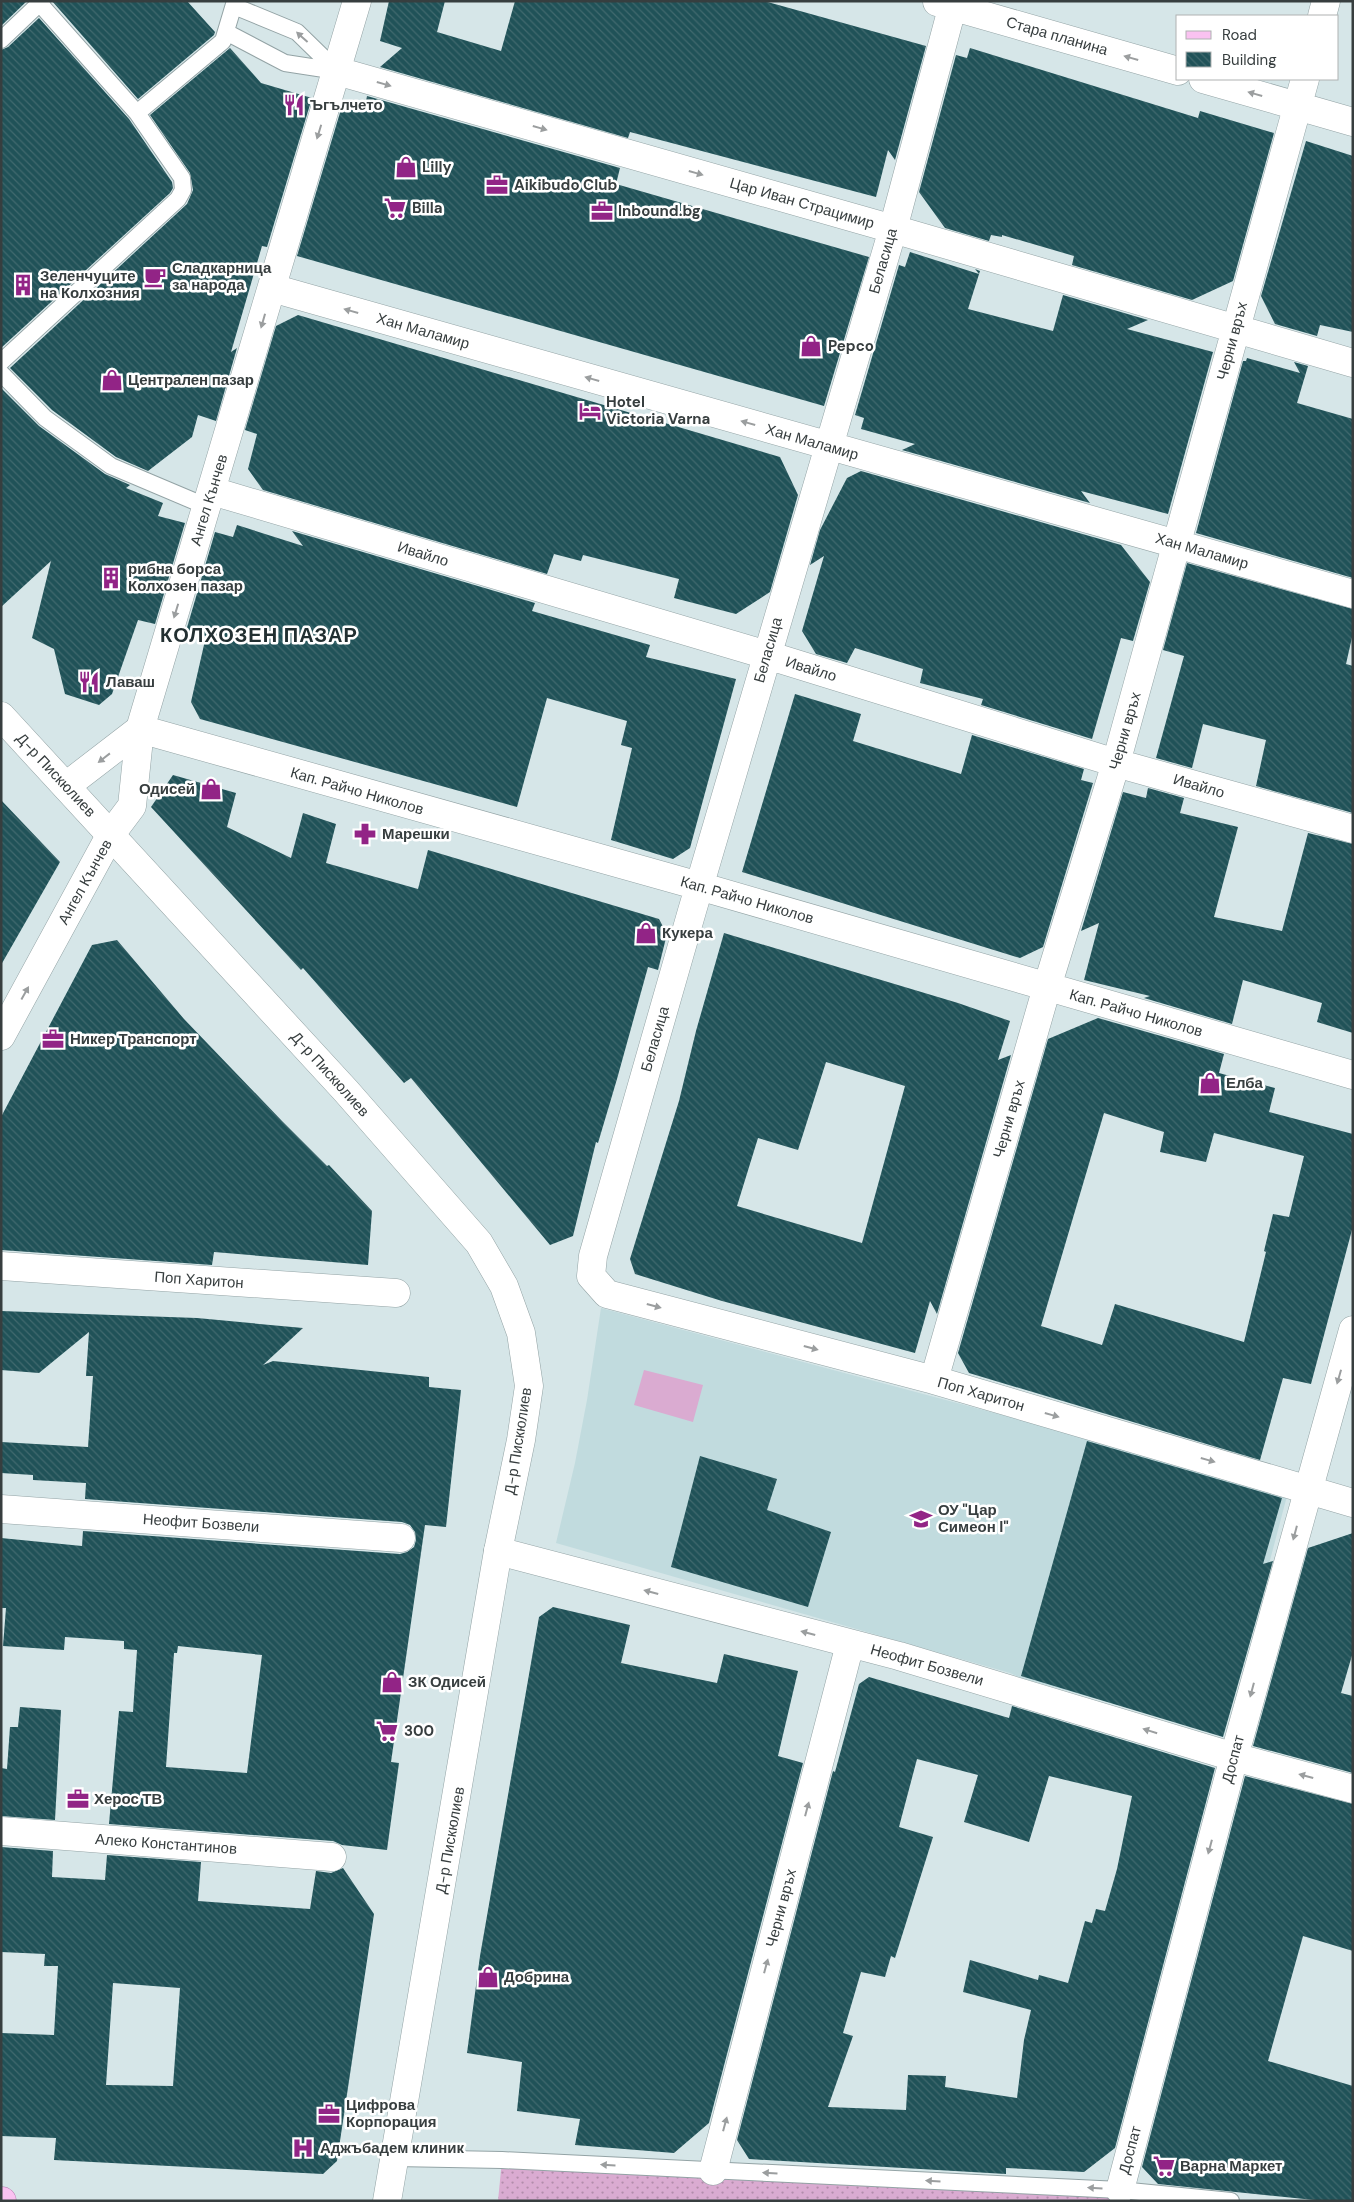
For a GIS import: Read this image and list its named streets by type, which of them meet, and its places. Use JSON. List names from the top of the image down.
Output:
{
  "streets": {
    "street": [
      "Стара планина",
      "Цар Иван Страцимир",
      "Беласица",
      "Хан Маламир",
      "Черни връх",
      "Ангел Кънчев",
      "Ивайло",
      "Д-р Пискюлиев",
      "Кап. Райчо Николов",
      "Поп Харитон",
      "Неофит Бозвели",
      "Доспат",
      "Алеко Константинов"
    ]
  },
  "crossings": [
    ["Стара планина", "Беласица"],
    ["Цар Иван Страцимир", "Беласица"],
    ["Цар Иван Страцимир", "Черни връх"],
    ["Цар Иван Страцимир", "Ангел Кънчев"],
    ["Беласица", "Хан Маламир"],
    ["Беласица", "Ивайло"],
    ["Беласица", "Кап. Райчо Николов"],
    ["Беласица", "Поп Харитон"],
    ["Хан Маламир", "Черни връх"],
    ["Хан Маламир", "Ангел Кънчев"],
    ["Черни връх", "Ивайло"],
    ["Черни връх", "Кап. Райчо Николов"],
    ["Черни връх", "Поп Харитон"],
    ["Черни връх", "Неофит Бозвели"],
    ["Ангел Кънчев", "Ивайло"],
    ["Ангел Кънчев", "Д-р Пискюлиев"],
    ["Ангел Кънчев", "Кап. Райчо Николов"],
    ["Д-р Пискюлиев", "Неофит Бозвели"],
    ["Поп Харитон", "Доспат"],
    ["Неофит Бозвели", "Доспат"]
  ],
  "one_way": [
    "Стара планина",
    "Цар Иван Страцимир",
    "Хан Маламир",
    "Поп Харитон",
    "Неофит Бозвели",
    "Доспат"
  ],
  "districts": ["КОЛХОЗЕН ПАЗАР"],
  "places": {
    "restaurant": ["Ъгълчето", "Лаваш"],
    "shop": [
      "Lilly",
      "Pepco",
      "Централен пазар",
      "Одисей",
      "Кукера",
      "Елба",
      "ЗК Одисей",
      "Добрина"
    ],
    "office": [
      "Aikibudo Club",
      "Inbound.bg",
      "Никер Транспорт",
      "Херос ТВ",
      "Цифрова Корпорация"
    ],
    "supermarket": ["Billa", "300", "Варна Маркет"],
    "cafe": ["Сладкарница за народа"],
    "building": ["Зеленчуците на Колхозния", "рибна борса Колхозен пазар"],
    "hotel": ["Hotel Victoria Varna"],
    "pharmacy": ["Марешки"],
    "school or university": ["ОУ \"Цар Симеон I\""],
    "hospital": ["Аджъбадем клиник"]
  },
  "legend": ["Road", "Building"]
}
